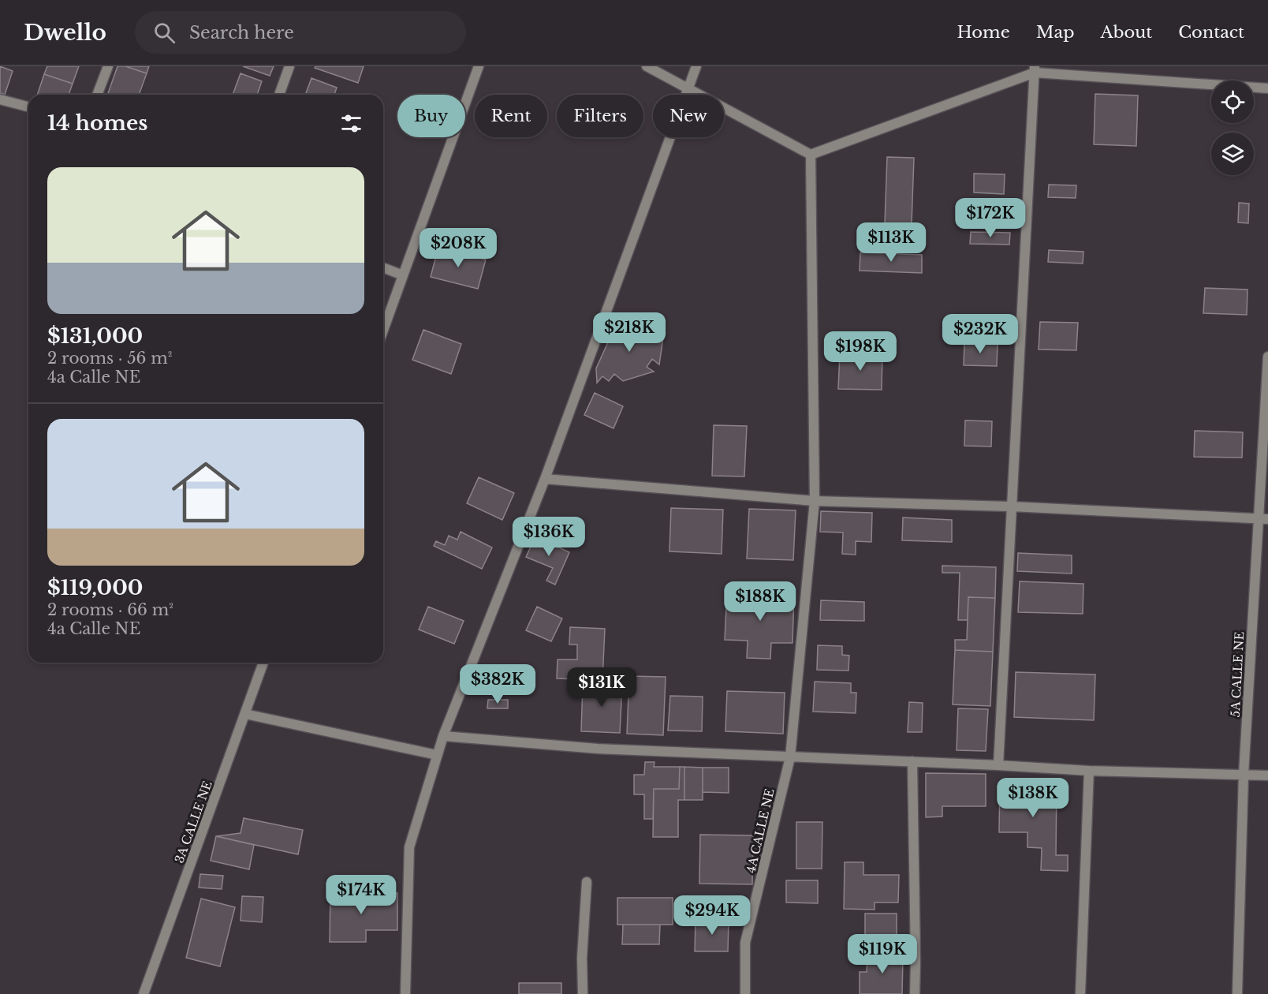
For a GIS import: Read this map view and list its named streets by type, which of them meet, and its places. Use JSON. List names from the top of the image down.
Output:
{
  "streets": {
    "street": ["5A CALLE NE", "3A CALLE NE", "4A CALLE NE"]
  },
  "page": {
    "header": "Dwello",
    "search": "Search here",
    "nav": [
      "Home",
      "Map",
      "About",
      "Contact"
    ],
    "chip": [
      "Buy",
      "Rent",
      "Filters",
      "New"
    ],
    "heading": "14 homes",
    "list": [
      {
        "name": "$131,000",
        "note": "2 rooms · 56 m² · 4a Calle NE"
      },
      {
        "name": "$119,000",
        "note": "2 rooms · 66 m² · 4a Calle NE"
      }
    ],
    "price": [
      "$172K",
      "$113K",
      "$208K",
      "$218K",
      "$232K",
      "$198K",
      "$136K",
      "$188K",
      "$382K",
      "$131K",
      "$138K",
      "$174K",
      "$294K",
      "$119K"
    ]
  }
}
